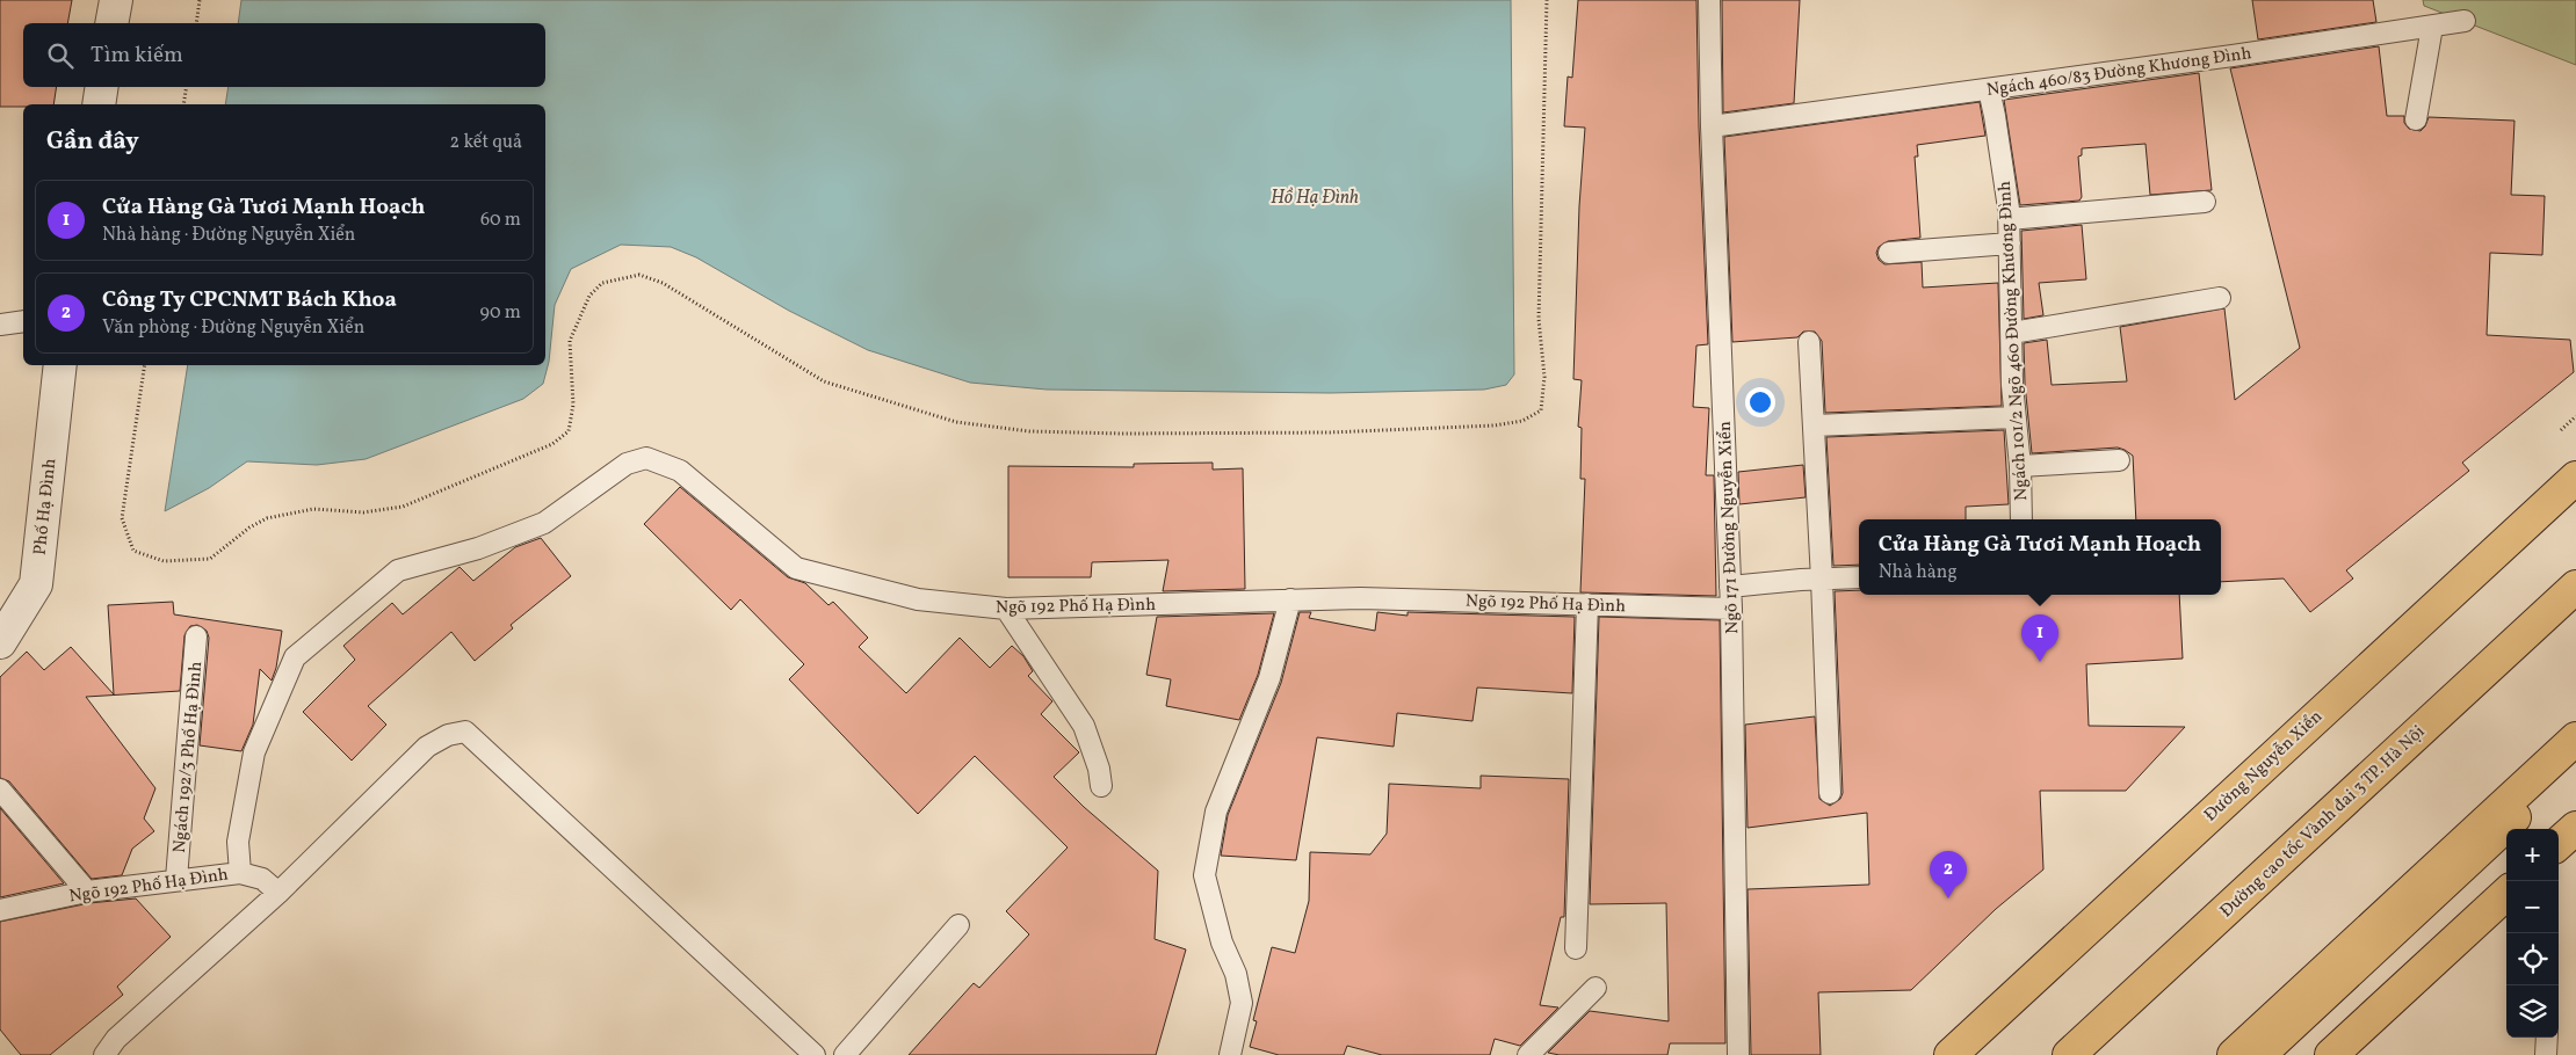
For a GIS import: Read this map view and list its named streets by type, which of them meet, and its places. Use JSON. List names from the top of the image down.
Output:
{
  "streets": {
    "main road": ["Đường Nguyễn Xiển", "Đường cao tốc Vành đai 3 TP. Hà Nội"],
    "street": ["Phố Hạ Đình"],
    "lane": [
      "Ngách 460/83 Đường Khương Đình",
      "Ngách 101/2 Ngõ 460 Đường Khương Đình",
      "Ngõ 171 Đường Nguyễn Xiển",
      "Ngõ 192 Phố Hạ Đình",
      "Ngách 192/3 Phố Hạ Đình"
    ]
  },
  "crossings": [
    ["Ngách 460/83 Đường Khương Đình", "Ngách 101/2 Ngõ 460 Đường Khương Đình"],
    ["Ngách 460/83 Đường Khương Đình", "Ngõ 171 Đường Nguyễn Xiển"],
    ["Ngõ 171 Đường Nguyễn Xiển", "Ngõ 192 Phố Hạ Đình"],
    ["Ngõ 192 Phố Hạ Đình", "Ngách 192/3 Phố Hạ Đình"]
  ],
  "water": ["Hồ Hạ Đình"],
  "page": {
    "search": "Tìm kiếm",
    "heading": ["Gần đây", "2 kết quả"],
    "list": [
      {
        "mark": "1",
        "name": "Cửa Hàng Gà Tươi Mạnh Hoạch",
        "note": "Nhà hàng · Đường Nguyễn Xiển",
        "value": "60 m"
      },
      {
        "mark": "2",
        "name": "Công Ty CPCNMT Bách Khoa",
        "note": "Văn phòng · Đường Nguyễn Xiển",
        "value": "90 m"
      }
    ],
    "popup": ["Cửa Hàng Gà Tươi Mạnh Hoạch", "Nhà hàng"],
    "pins": ["1", "2"],
    "map_buttons": ["+", "−"]
  }
}
